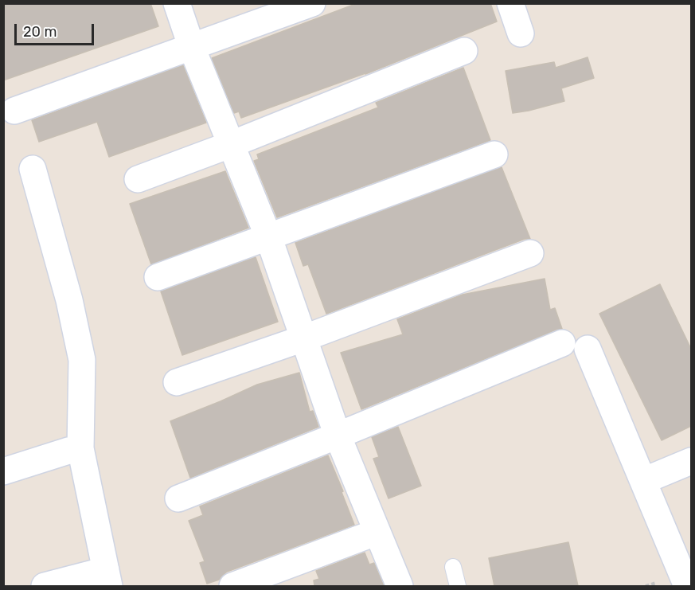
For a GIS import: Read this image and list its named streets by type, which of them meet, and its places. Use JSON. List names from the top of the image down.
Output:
{
  "scale_bar": "20 m"
}
